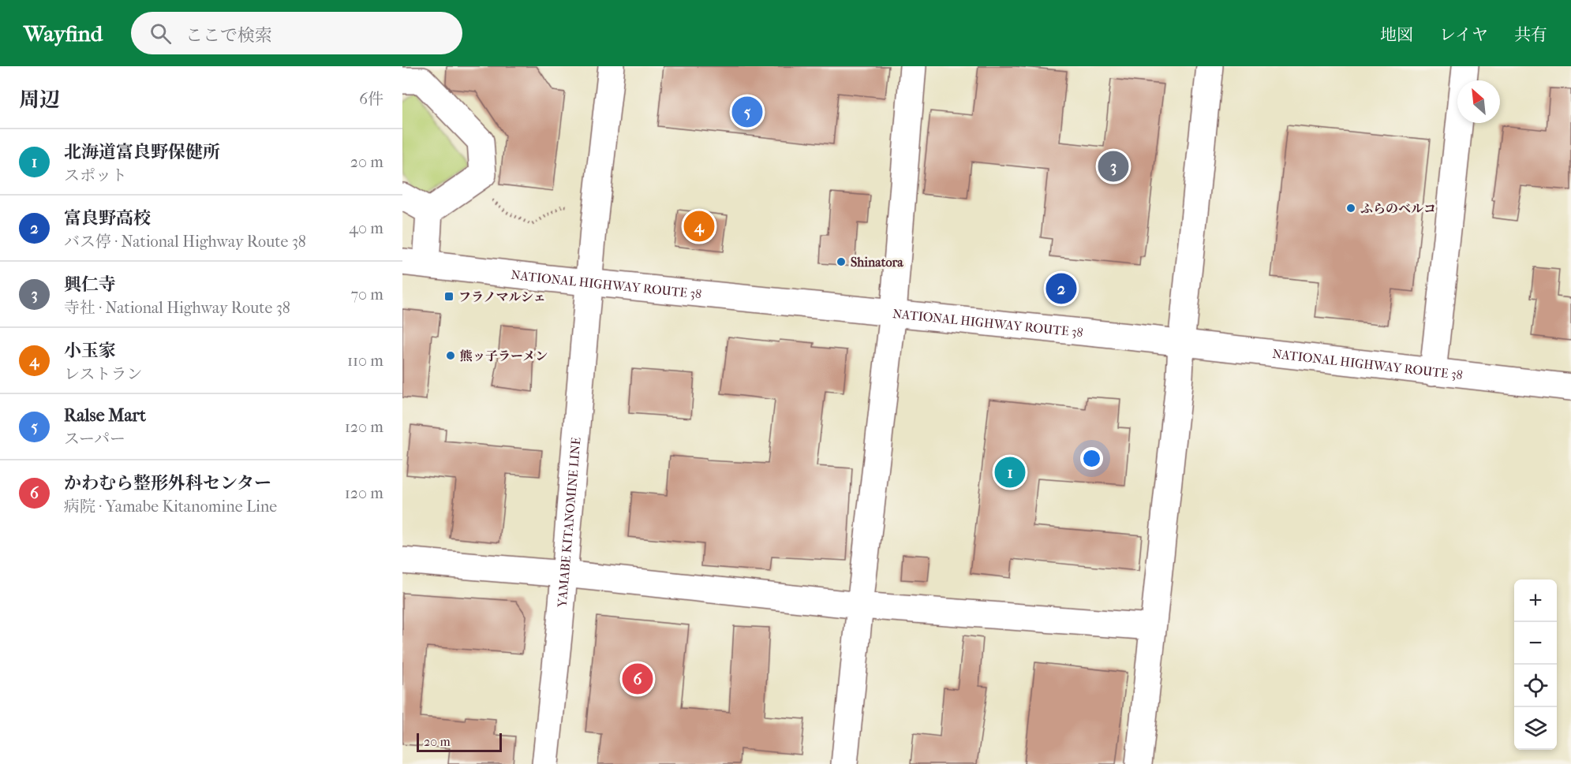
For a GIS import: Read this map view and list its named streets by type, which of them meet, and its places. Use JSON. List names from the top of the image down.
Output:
{
  "streets": {
    "main road": ["NATIONAL HIGHWAY ROUTE 38", "YAMABE KITANOMINE LINE"]
  },
  "crossings": [
    ["NATIONAL HIGHWAY ROUTE 38", "YAMABE KITANOMINE LINE"]
  ],
  "places": {
    "other": ["ふらのベルコ", "Shinatora", "熊ッ子ラーメン"],
    "transit": ["フラノマルシェ"]
  },
  "scale_bar": "20 m",
  "north": "top left",
  "page": {
    "header": "Wayfind",
    "search": "ここで検索",
    "nav": ["地図", "レイヤ", "共有"],
    "heading": ["周辺", "6件"],
    "pins": [
      "5",
      "3",
      "4",
      "2",
      "1",
      "6"
    ],
    "list": [
      {
        "mark": "1",
        "name": "北海道富良野保健所",
        "note": "スポット",
        "value": "20 m"
      },
      {
        "mark": "2",
        "name": "富良野高校",
        "note": "バス停 · National Highway Route 38",
        "value": "40 m"
      },
      {
        "mark": "3",
        "name": "興仁寺",
        "note": "寺社 · National Highway Route 38",
        "value": "70 m"
      },
      {
        "mark": "4",
        "name": "小玉家",
        "note": "レストラン",
        "value": "110 m"
      },
      {
        "mark": "5",
        "name": "Ralse Mart",
        "note": "スーパー",
        "value": "120 m"
      },
      {
        "mark": "6",
        "name": "かわむら整形外科センター",
        "note": "病院 · Yamabe Kitanomine Line",
        "value": "120 m"
      }
    ],
    "map_buttons": ["+", "−"],
    "scale": "20 m"
  }
}
